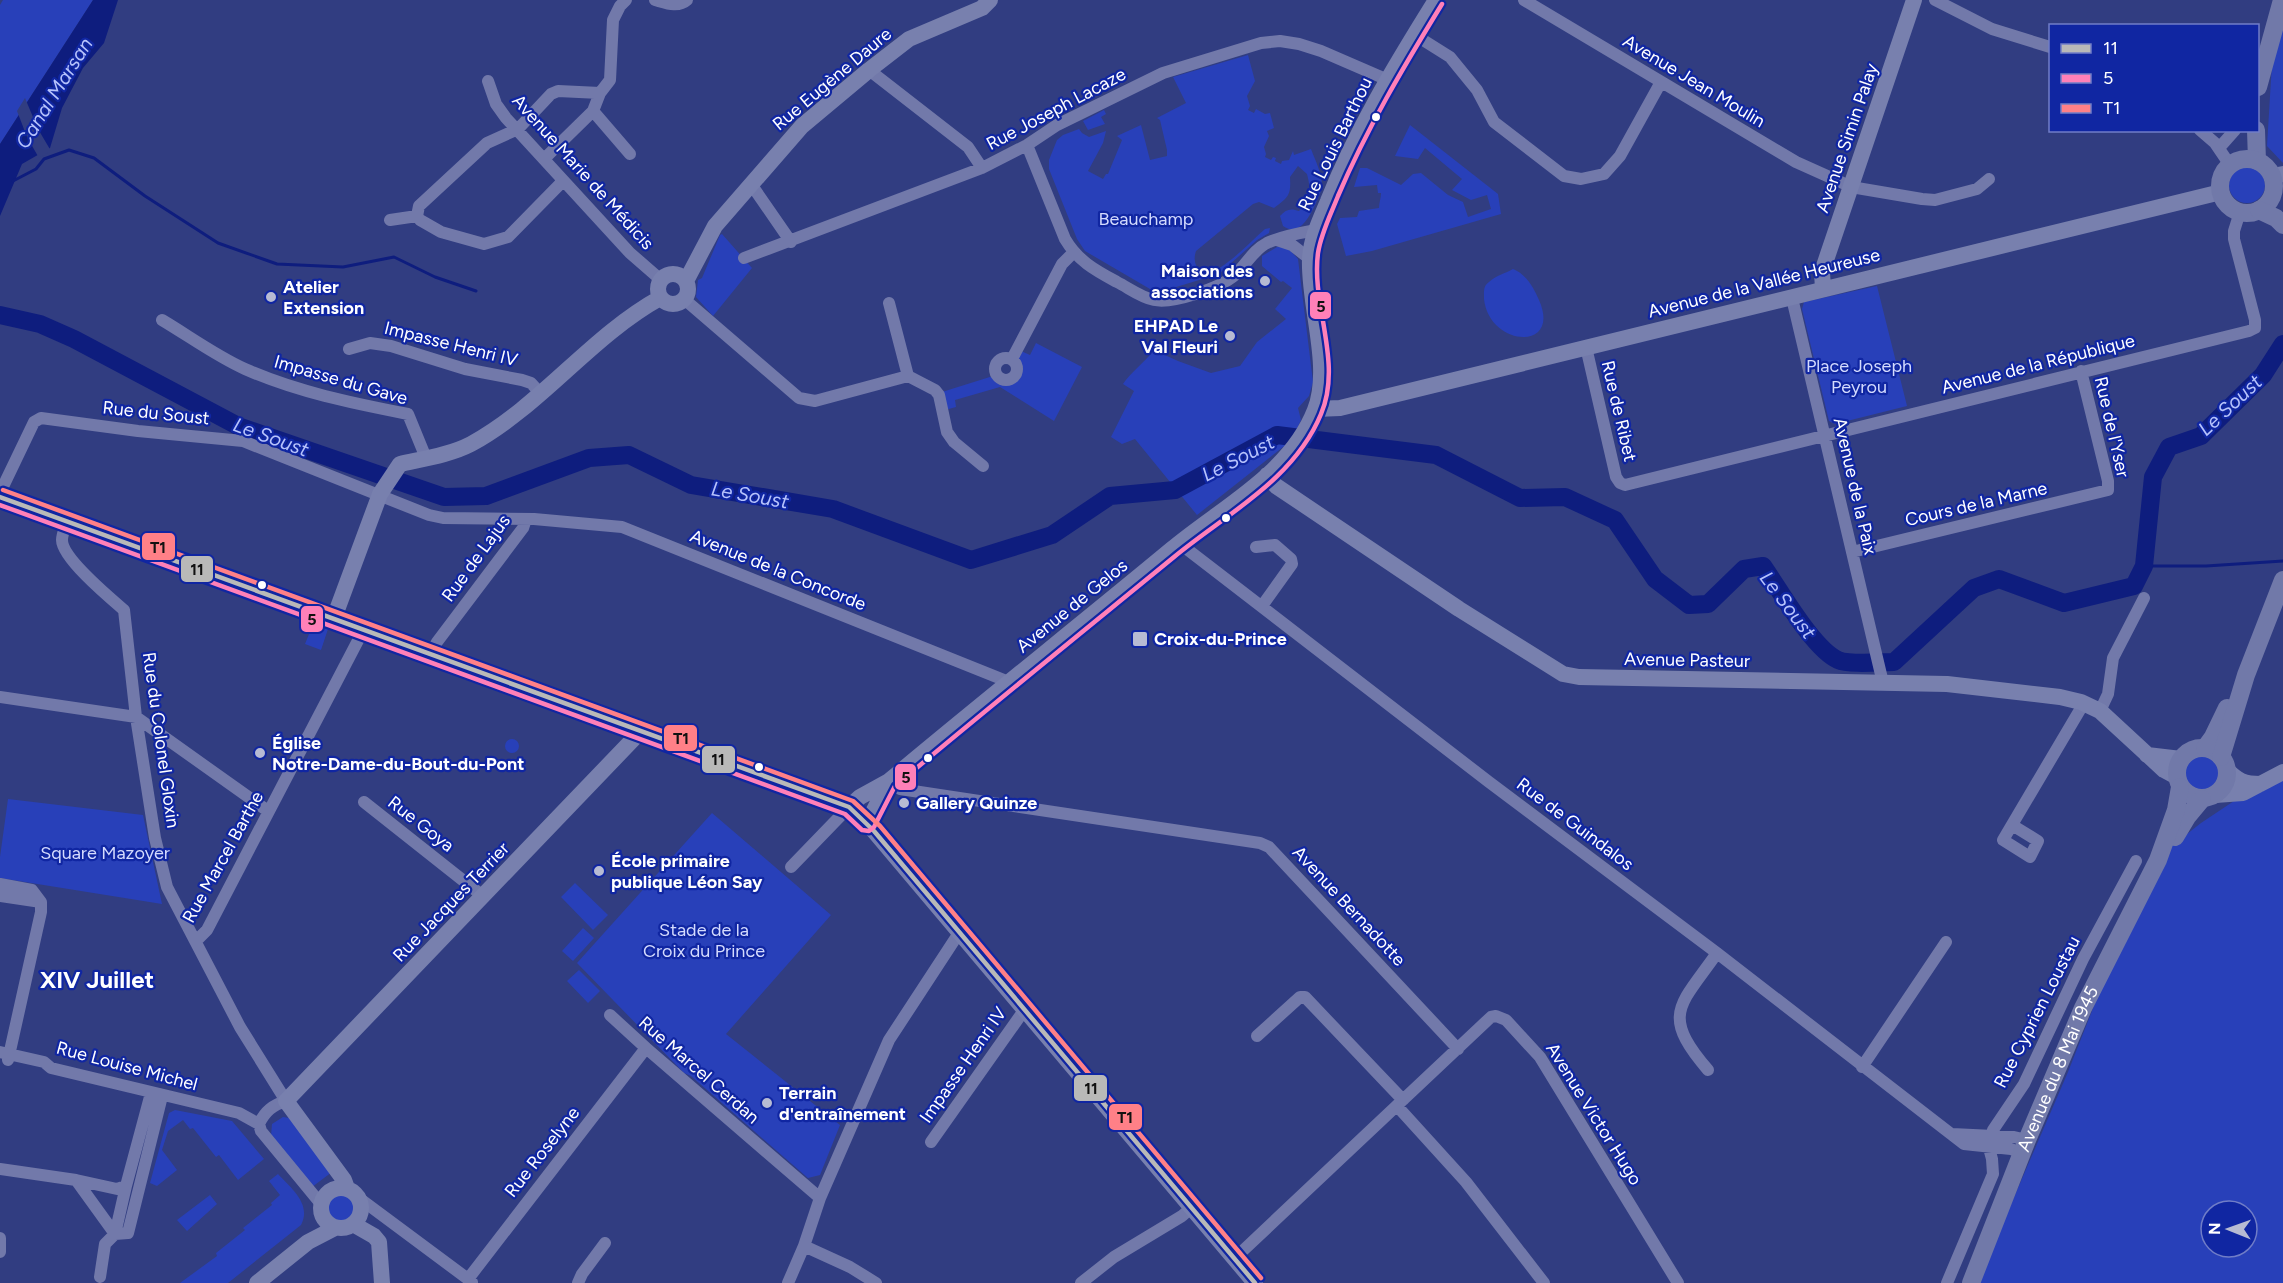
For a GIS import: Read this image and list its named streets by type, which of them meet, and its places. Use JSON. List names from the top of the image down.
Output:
{
  "streets": {
    "main road": ["Avenue du 8 Mai 1945"],
    "street": [
      "Rue Eugène Daure",
      "Avenue Jean Moulin",
      "Rue Joseph Lacaze",
      "Avenue Simin Palay",
      "Rue Louis Barthou",
      "Avenue Marie de Médicis",
      "Avenue de la Vallée Heureuse",
      "Impasse Henri IV",
      "Avenue de la République",
      "Impasse du Gave",
      "Rue de Ribet",
      "Rue du Soust",
      "Rue de l'Yser",
      "Avenue de la Paix",
      "Cours de la Marne",
      "Rue de Lajus",
      "Avenue de la Concorde",
      "Avenue de Gelos",
      "Avenue Pasteur",
      "Rue du Colonel Gloxin",
      "Rue Goya",
      "Rue de Guindalos",
      "Rue Marcel Barthe",
      "Rue Jacques Terrier",
      "Avenue Bernadotte",
      "Rue Cyprien Loustau",
      "Rue Louise Michel",
      "Rue Marcel Cerdan",
      "Avenue Victor Hugo",
      "Rue Roselyne"
    ]
  },
  "crossings": [
    ["Rue Eugène Daure", "Avenue Marie de Médicis"],
    ["Avenue Jean Moulin", "Avenue Simin Palay"],
    ["Rue Joseph Lacaze", "Rue Louis Barthou"],
    ["Avenue Simin Palay", "Avenue de la Vallée Heureuse"],
    ["Rue Louis Barthou", "Avenue de la Vallée Heureuse"],
    ["Rue Louis Barthou", "Avenue de Gelos"],
    ["Avenue de la Vallée Heureuse", "Avenue de la République"],
    ["Avenue de la Vallée Heureuse", "Rue de Ribet"],
    ["Avenue de la Vallée Heureuse", "Avenue de la Paix"],
    ["Avenue de la Vallée Heureuse", "Avenue de Gelos"],
    ["Avenue de la République", "Rue de Ribet"],
    ["Avenue de la République", "Rue de l'Yser"],
    ["Avenue de la République", "Avenue de la Paix"],
    ["Rue du Soust", "Rue de Lajus"],
    ["Rue de l'Yser", "Cours de la Marne"],
    ["Avenue de la Paix", "Cours de la Marne"],
    ["Avenue de la Paix", "Avenue Pasteur"],
    ["Rue de Lajus", "Avenue de la Concorde"],
    ["Avenue de la Concorde", "Avenue de Gelos"],
    ["Avenue de Gelos", "Avenue Pasteur"],
    ["Avenue de Gelos", "Rue de Guindalos"],
    ["Avenue de Gelos", "Avenue Bernadotte"],
    ["Avenue Pasteur", "Avenue du 8 Mai 1945"],
    ["Rue du Colonel Gloxin", "Rue Marcel Barthe"],
    ["Rue du Colonel Gloxin", "Rue Jacques Terrier"],
    ["Rue du Colonel Gloxin", "Rue Roselyne"],
    ["Rue Goya", "Rue Jacques Terrier"],
    ["Rue de Guindalos", "Rue Cyprien Loustau"],
    ["Rue de Guindalos", "Avenue du 8 Mai 1945"],
    ["Avenue Bernadotte", "Avenue Victor Hugo"],
    ["Rue Marcel Cerdan", "Rue Roselyne"]
  ],
  "districts": ["XIV Juillet"],
  "water": ["Canal Marsan", "Le Soust"],
  "parks": [
    "Beauchamp",
    "Place Joseph Peyrou",
    "Square Mazoyer",
    "Stade de la Croix du Prince"
  ],
  "places": {
    "other": [
      "Maison des associations",
      "Atelier Extension",
      "EHPAD Le Val Fleuri",
      "Église Notre-Dame-du-Bout-du-Pont",
      "Gallery Quinze",
      "École primaire publique Léon Say",
      "Terrain d'entraînement"
    ],
    "transit": ["Croix-du-Prince"]
  },
  "lines": ["transit line 5", "transit line T1", "transit line 11"],
  "legend": ["11", "5", "T1"],
  "north": "left"
}
